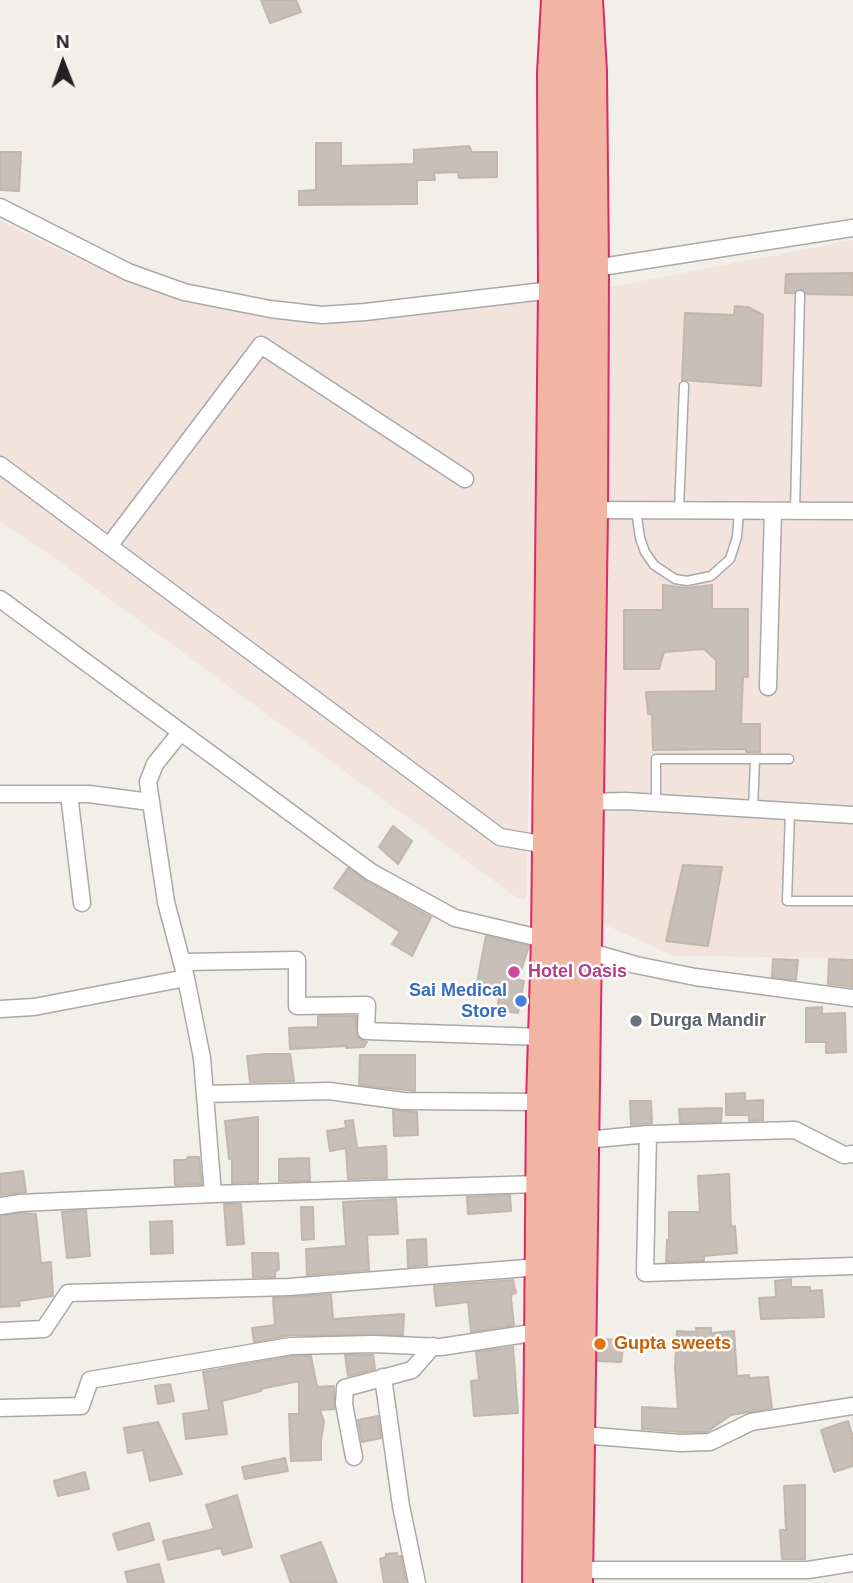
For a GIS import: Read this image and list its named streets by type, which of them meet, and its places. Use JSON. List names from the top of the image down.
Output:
{
  "places": [
    "Hotel Oasis",
    "Sai Medical Store",
    "Durga Mandir",
    "Gupta sweets"
  ],
  "north": "top"
}
